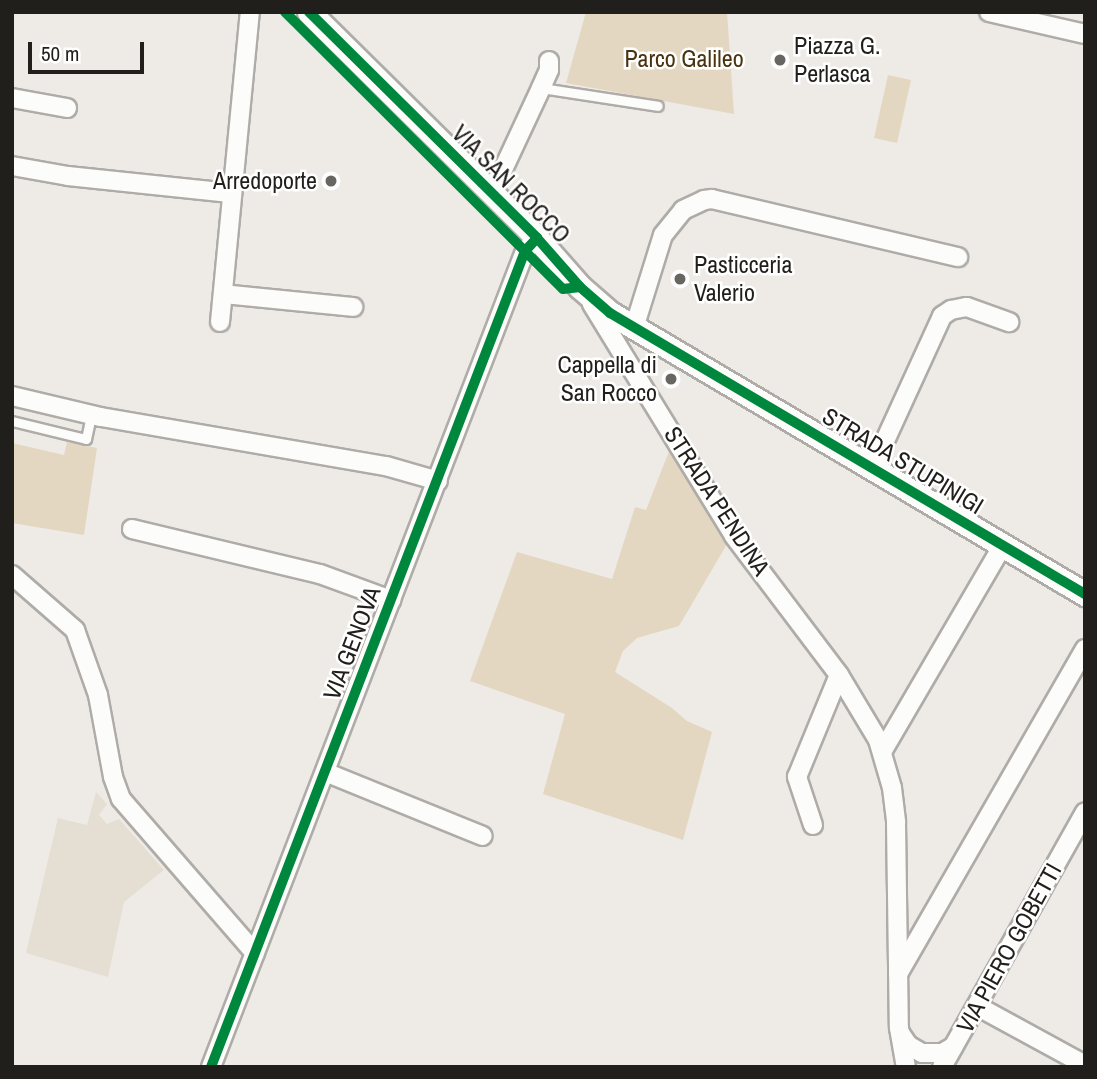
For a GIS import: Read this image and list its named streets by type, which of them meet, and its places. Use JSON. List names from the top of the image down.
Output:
{
  "streets": {
    "street": [
      "VIA SAN ROCCO",
      "STRADA STUPINIGI",
      "STRADA PENDINA",
      "VIA GENOVA",
      "VIA PIERO GOBETTI"
    ]
  },
  "crossings": [
    ["VIA SAN ROCCO", "STRADA STUPINIGI"],
    ["VIA SAN ROCCO", "STRADA PENDINA"],
    ["VIA SAN ROCCO", "VIA GENOVA"],
    ["STRADA PENDINA", "VIA PIERO GOBETTI"]
  ],
  "parks": ["Parco Galileo"],
  "places": [
    "Piazza G. Perlasca",
    "Arredoporte",
    "Pasticceria Valerio",
    "Cappella di San Rocco"
  ],
  "scale_bar": "50 m"
}
